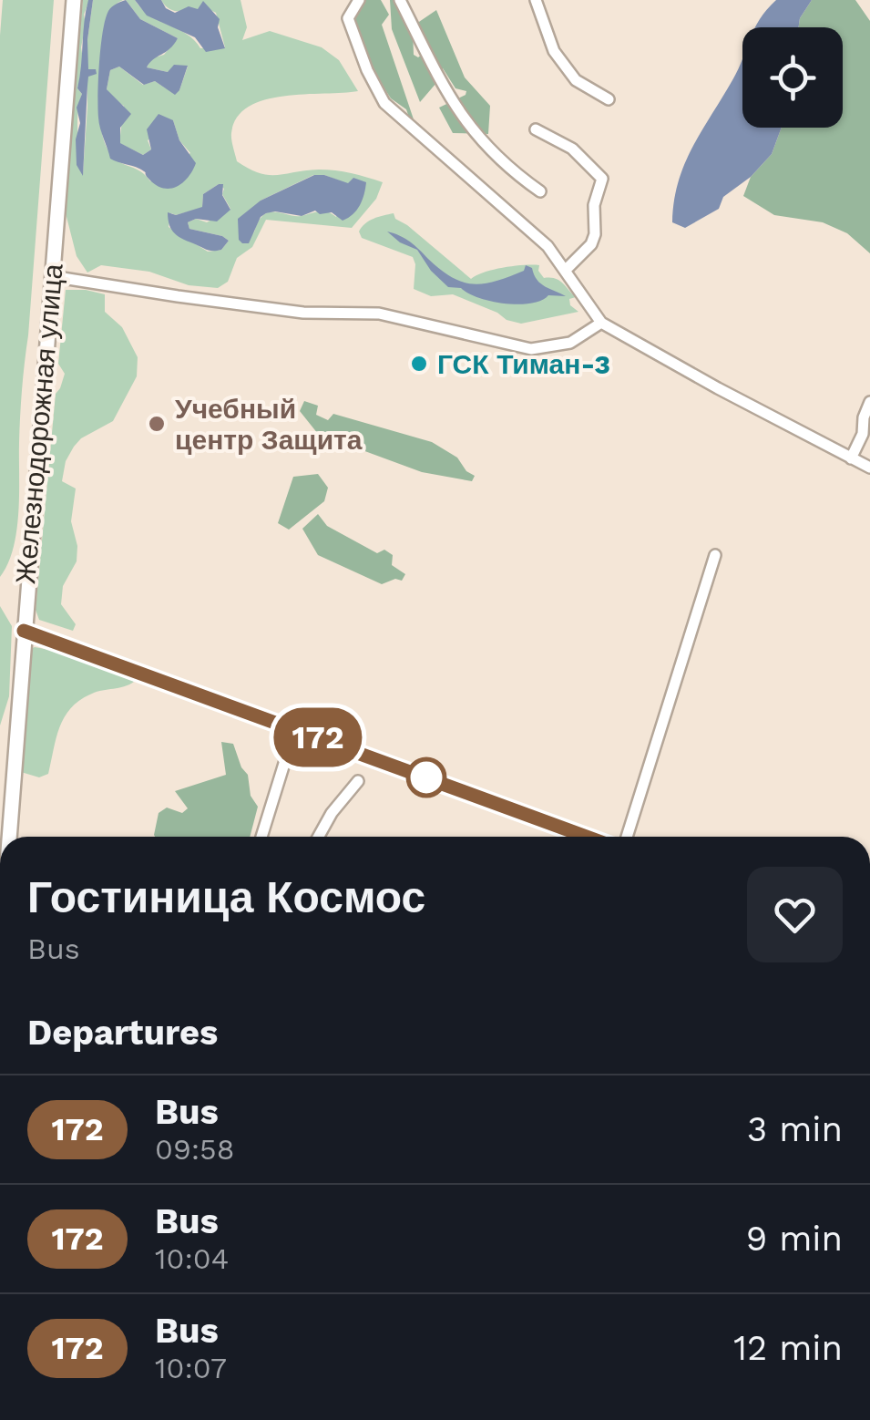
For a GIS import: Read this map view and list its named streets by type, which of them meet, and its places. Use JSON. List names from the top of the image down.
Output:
{
  "streets": {
    "main road": ["Железнодорожная улица"]
  },
  "places": ["ГСК Тиман-3", "Учебный центр Защита"],
  "lines": ["bus line 172"],
  "page": {
    "on_map": "172",
    "heading": [
      ["Гостиница Космос", "Bus"],
      "Departures"
    ],
    "list": [
      {
        "mark": "172",
        "name": "Bus",
        "note": "09:58",
        "value": "3 min"
      },
      {
        "mark": "172",
        "name": "Bus",
        "note": "10:04",
        "value": "9 min"
      },
      {
        "mark": "172",
        "name": "Bus",
        "note": "10:07",
        "value": "12 min"
      }
    ]
  }
}
